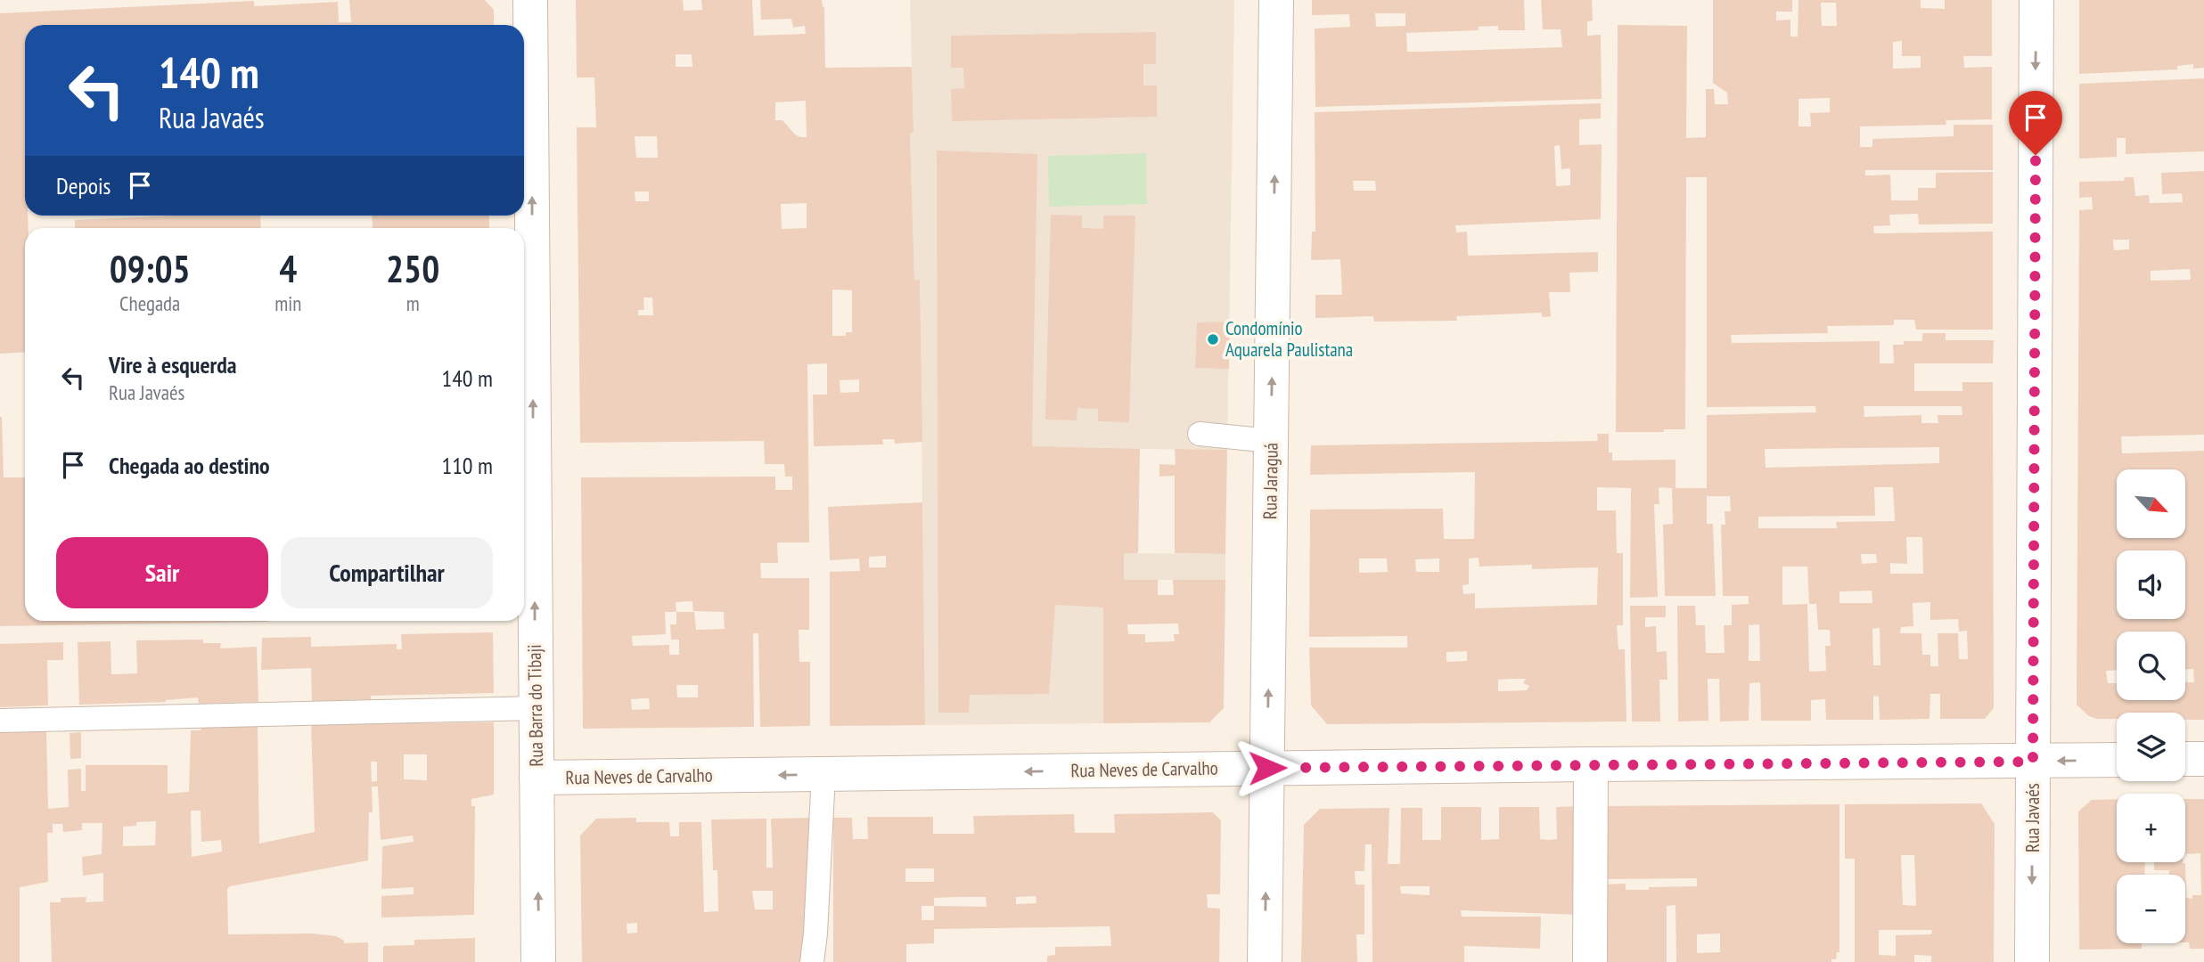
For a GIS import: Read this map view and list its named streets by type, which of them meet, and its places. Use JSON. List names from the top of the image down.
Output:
{
  "streets": {
    "street": [
      "Rua Jaraguá",
      "Rua Barra do Tibaji",
      "Rua Neves de Carvalho",
      "Rua Javaés"
    ]
  },
  "crossings": [
    ["Rua Jaraguá", "Rua Neves de Carvalho"],
    ["Rua Barra do Tibaji", "Rua Neves de Carvalho"],
    ["Rua Neves de Carvalho", "Rua Javaés"]
  ],
  "one_way": [
    "Rua Jaraguá",
    "Rua Barra do Tibaji",
    "Rua Neves de Carvalho",
    "Rua Javaés"
  ],
  "places": ["Condomínio Aquarela Paulistana"],
  "north": "bottom right",
  "page": {
    "turn": ["140 m", "Rua Javaés"],
    "then": "Depois",
    "eta": [
      "09:05",
      "Chegada",
      "4",
      "min",
      "250",
      "m"
    ],
    "list": [
      {
        "name": "Vire à esquerda",
        "note": "Rua Javaés",
        "value": "140 m"
      },
      {
        "name": "Chegada ao destino",
        "value": "110 m"
      }
    ],
    "map_buttons": ["+", "−"],
    "buttons": ["Sair", "Compartilhar"]
  }
}
